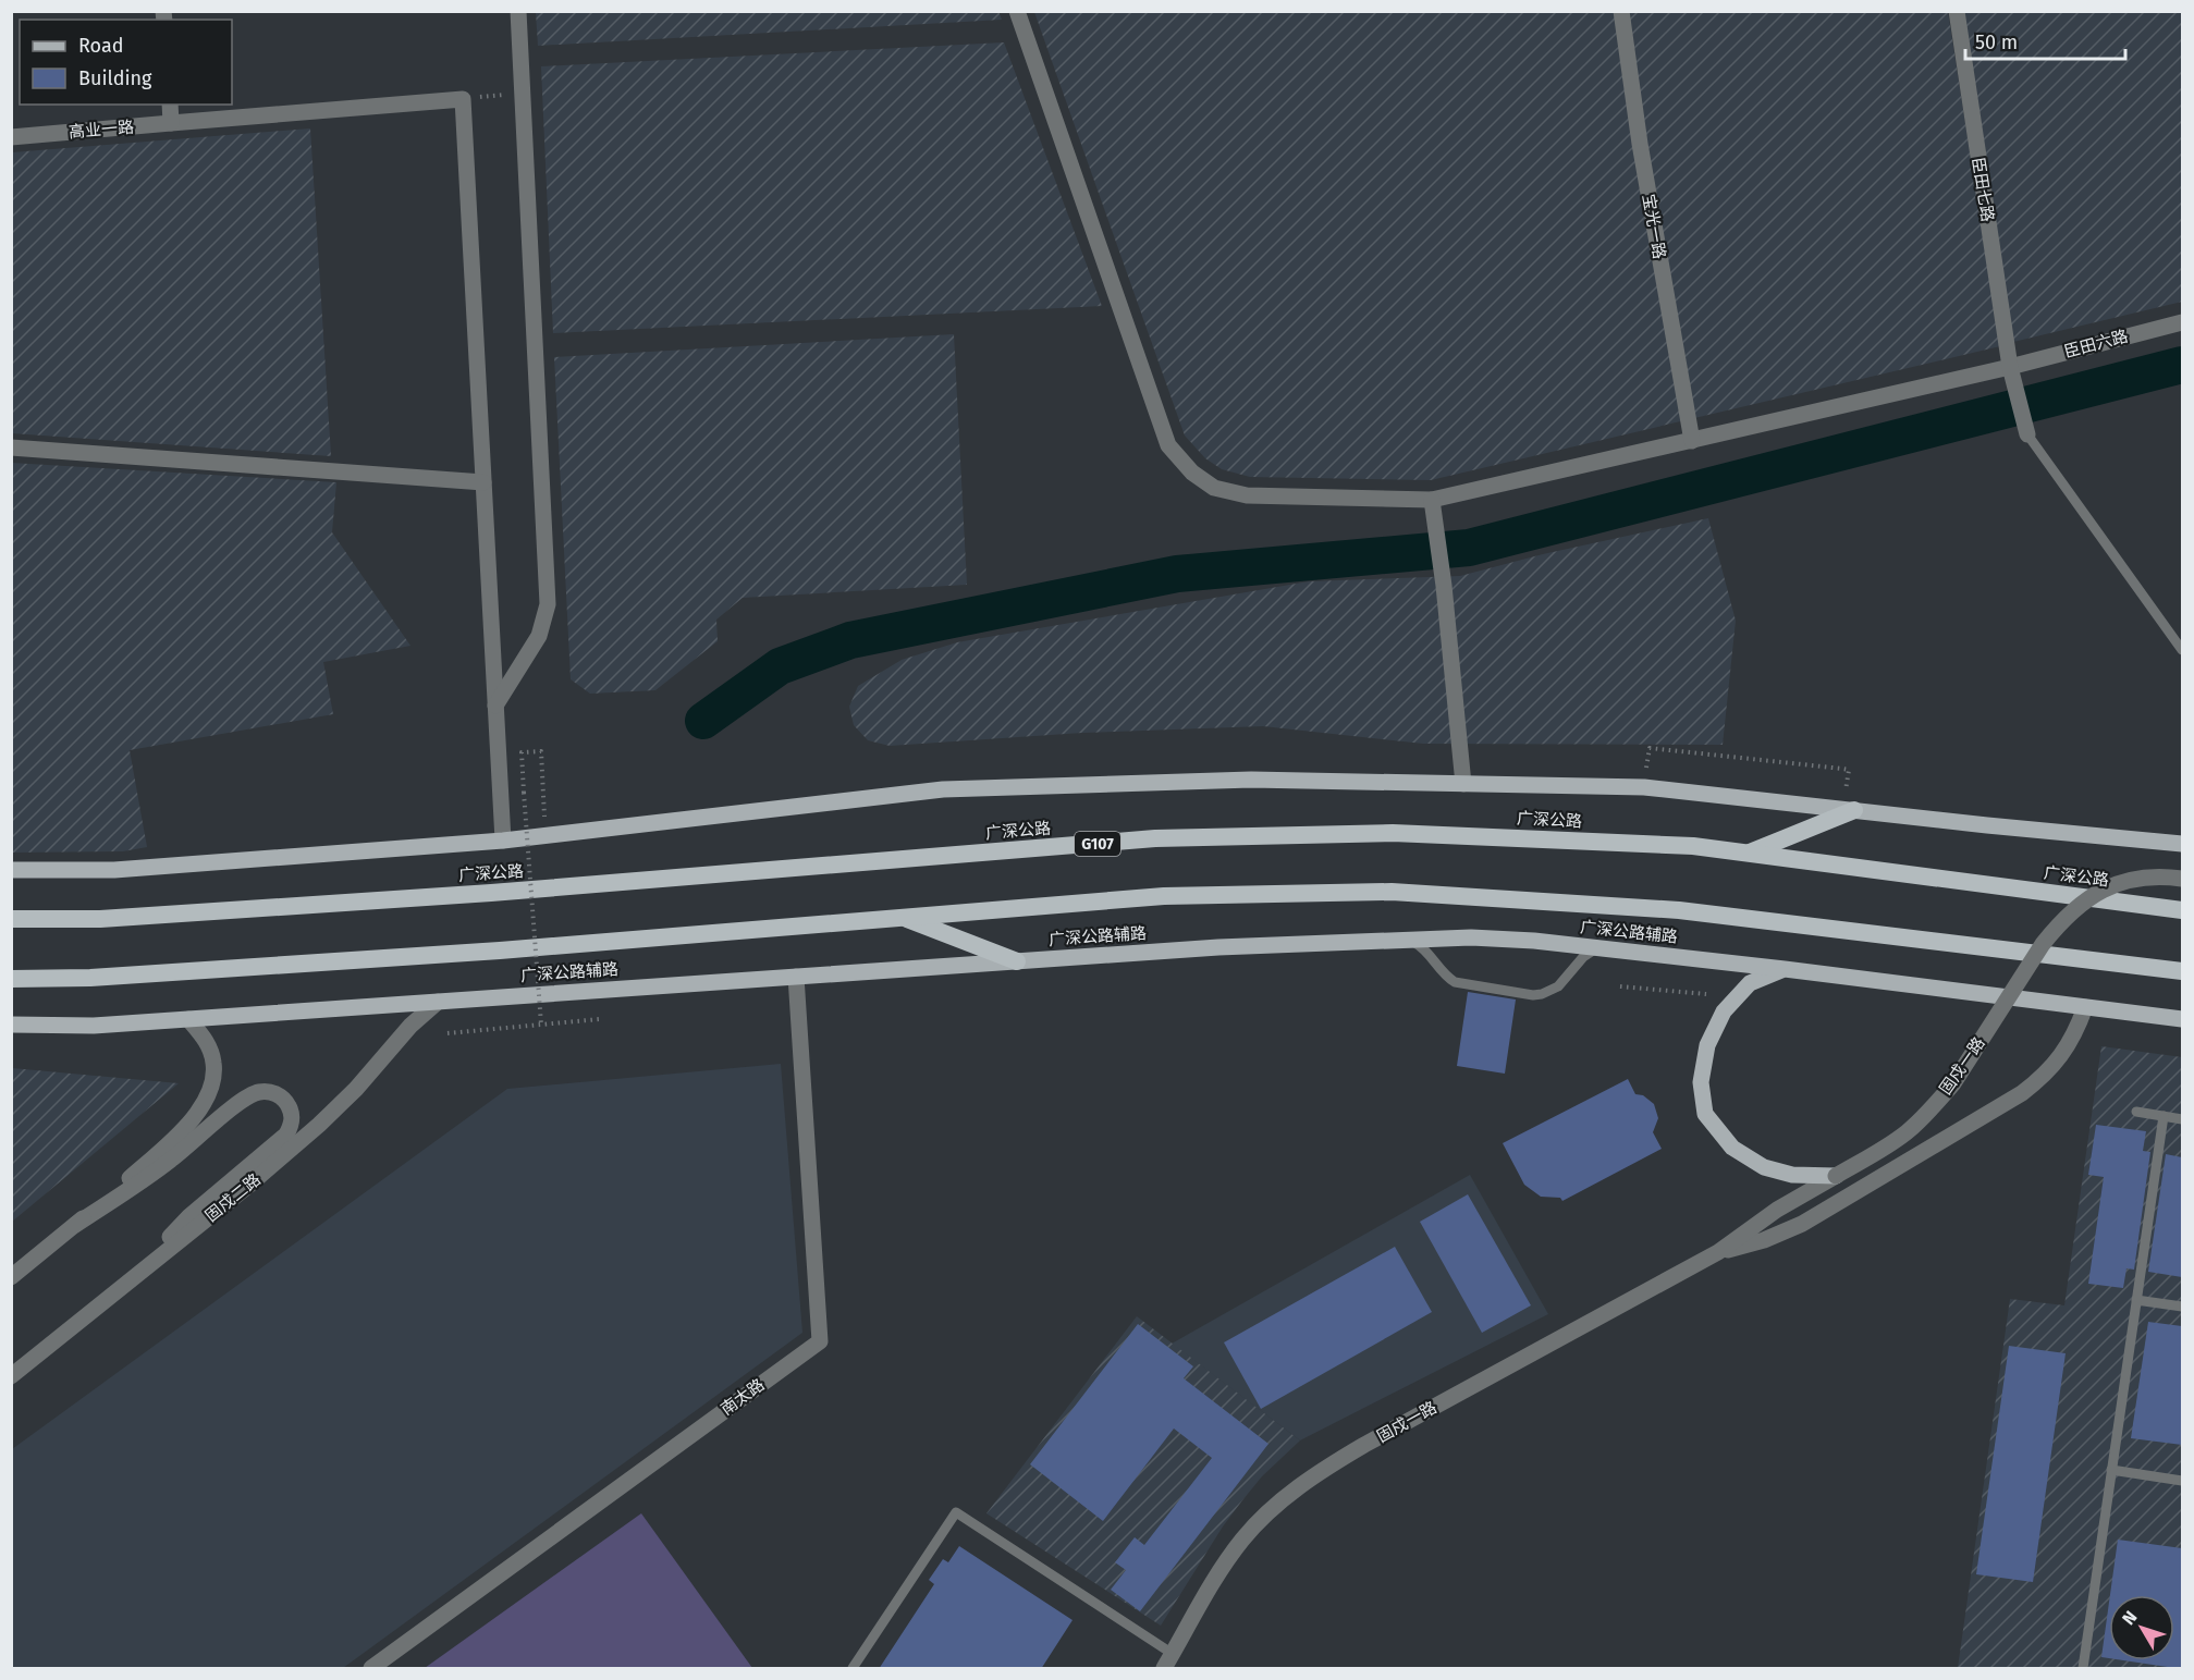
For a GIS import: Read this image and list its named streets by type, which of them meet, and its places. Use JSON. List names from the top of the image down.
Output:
{
  "streets": {
    "highway": ["广深公路", "G107"],
    "main road": ["广深公路辅路"],
    "street": [
      "高业一路",
      "臣田七路",
      "宝光一路",
      "臣田六路",
      "固戍一路",
      "固戍二路",
      "南太路"
    ]
  },
  "crossings": [
    ["臣田七路", "臣田六路"],
    ["宝光一路", "臣田六路"],
    ["广深公路辅路", "固戍一路"],
    ["广深公路辅路", "固戍二路"],
    ["广深公路辅路", "南太路"]
  ],
  "legend": ["Road", "Building"],
  "scale_bar": "50 m",
  "north": "top left"
}
